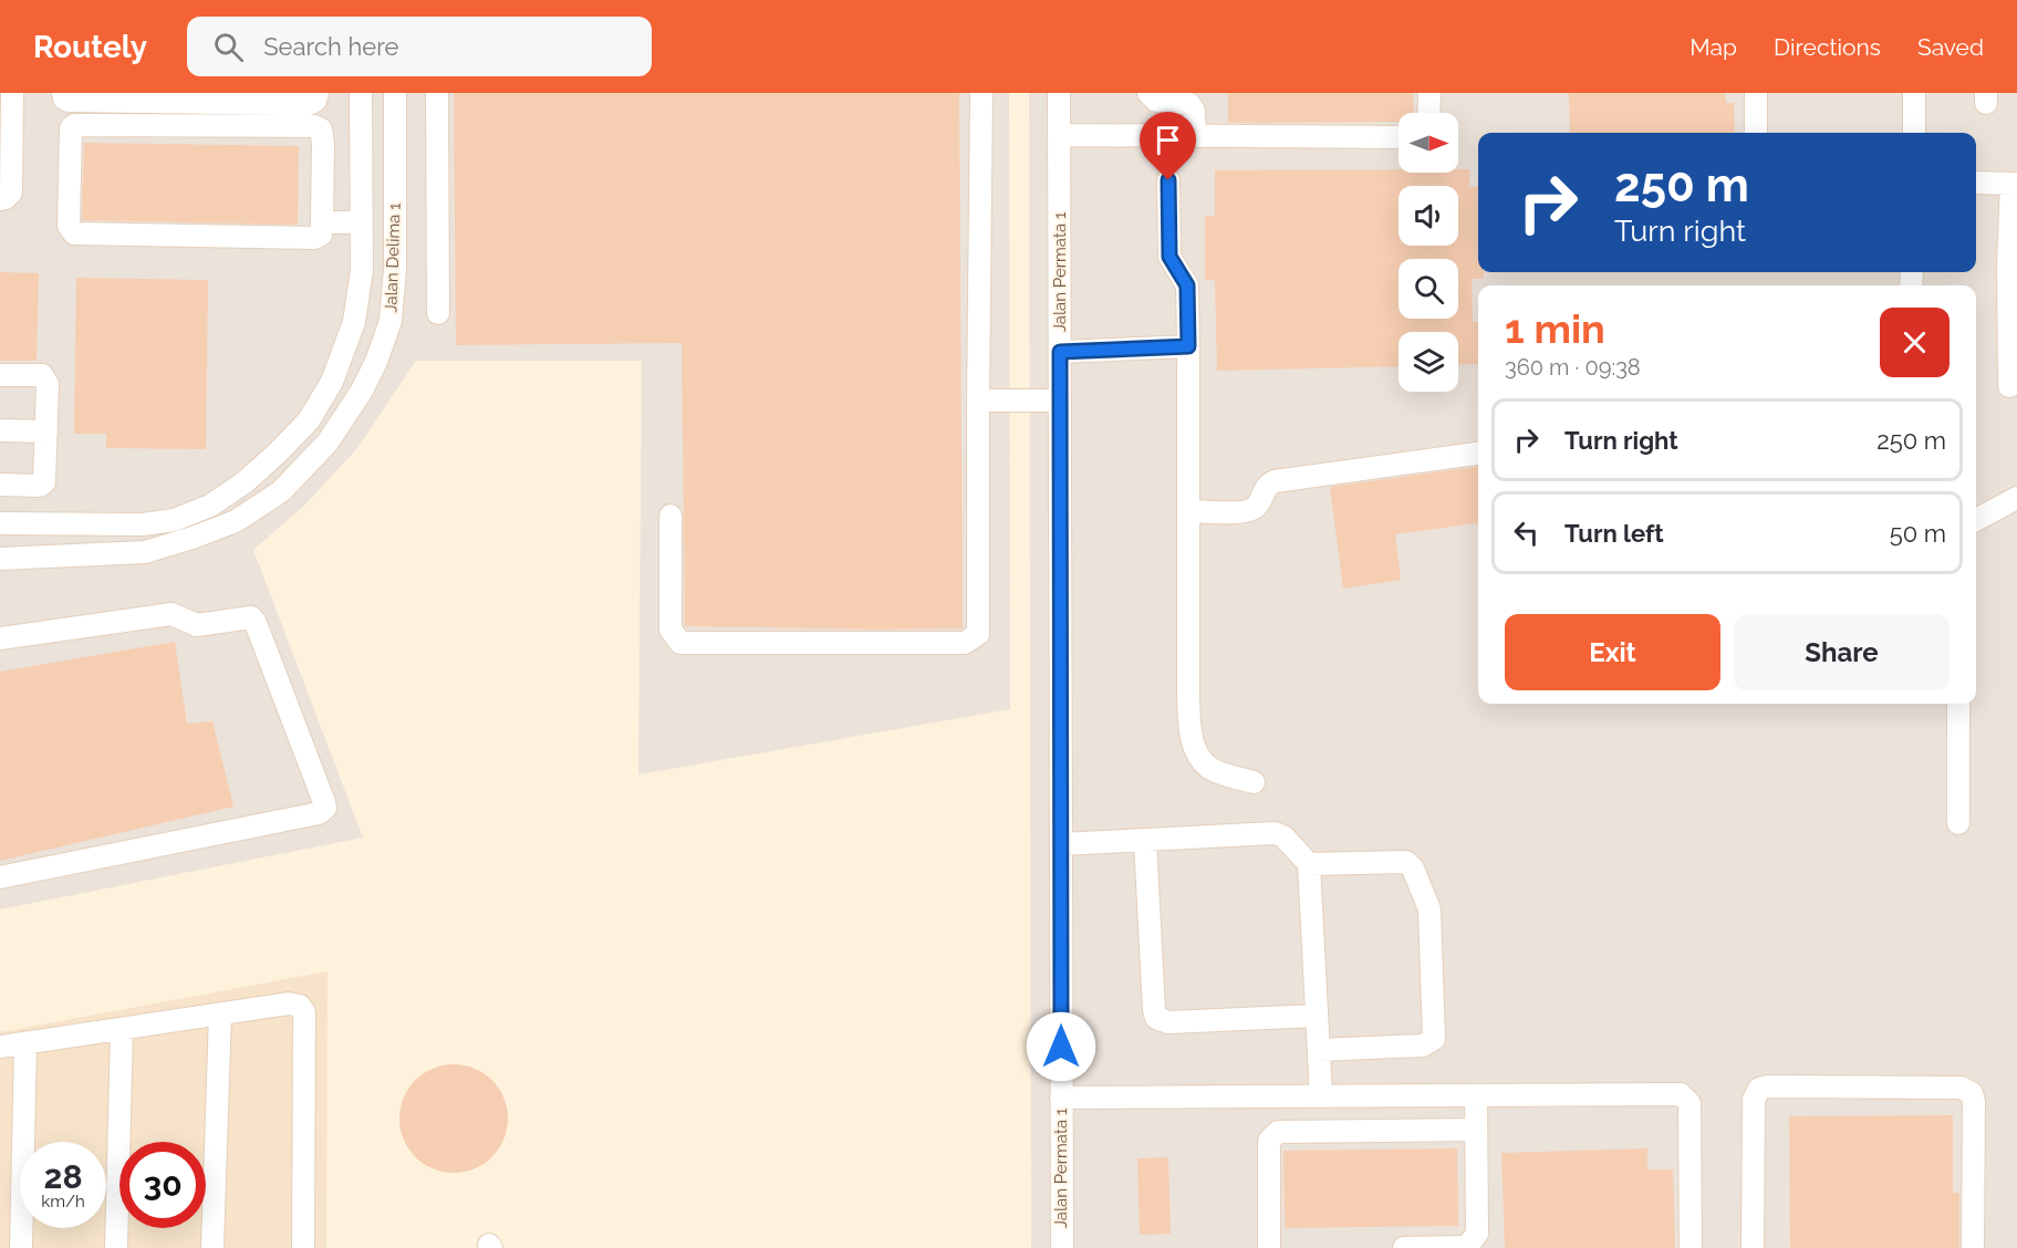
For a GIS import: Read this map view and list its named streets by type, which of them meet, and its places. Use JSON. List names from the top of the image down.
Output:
{
  "streets": {
    "street": ["Jalan Delima 1", "Jalan Permata 1"]
  },
  "north": "right",
  "page": {
    "header": "Routely",
    "search": "Search here",
    "nav": ["Map", "Directions", "Saved"],
    "turn": ["250 m", "Turn right"],
    "heading": ["1 min", "360 m · 09:38"],
    "list": [
      {
        "name": "Turn right",
        "value": "250 m"
      },
      {
        "name": "Turn left",
        "value": "50 m"
      }
    ],
    "buttons": ["Exit", "Share"],
    "speed": "28 km/h",
    "limit": "30"
  }
}
